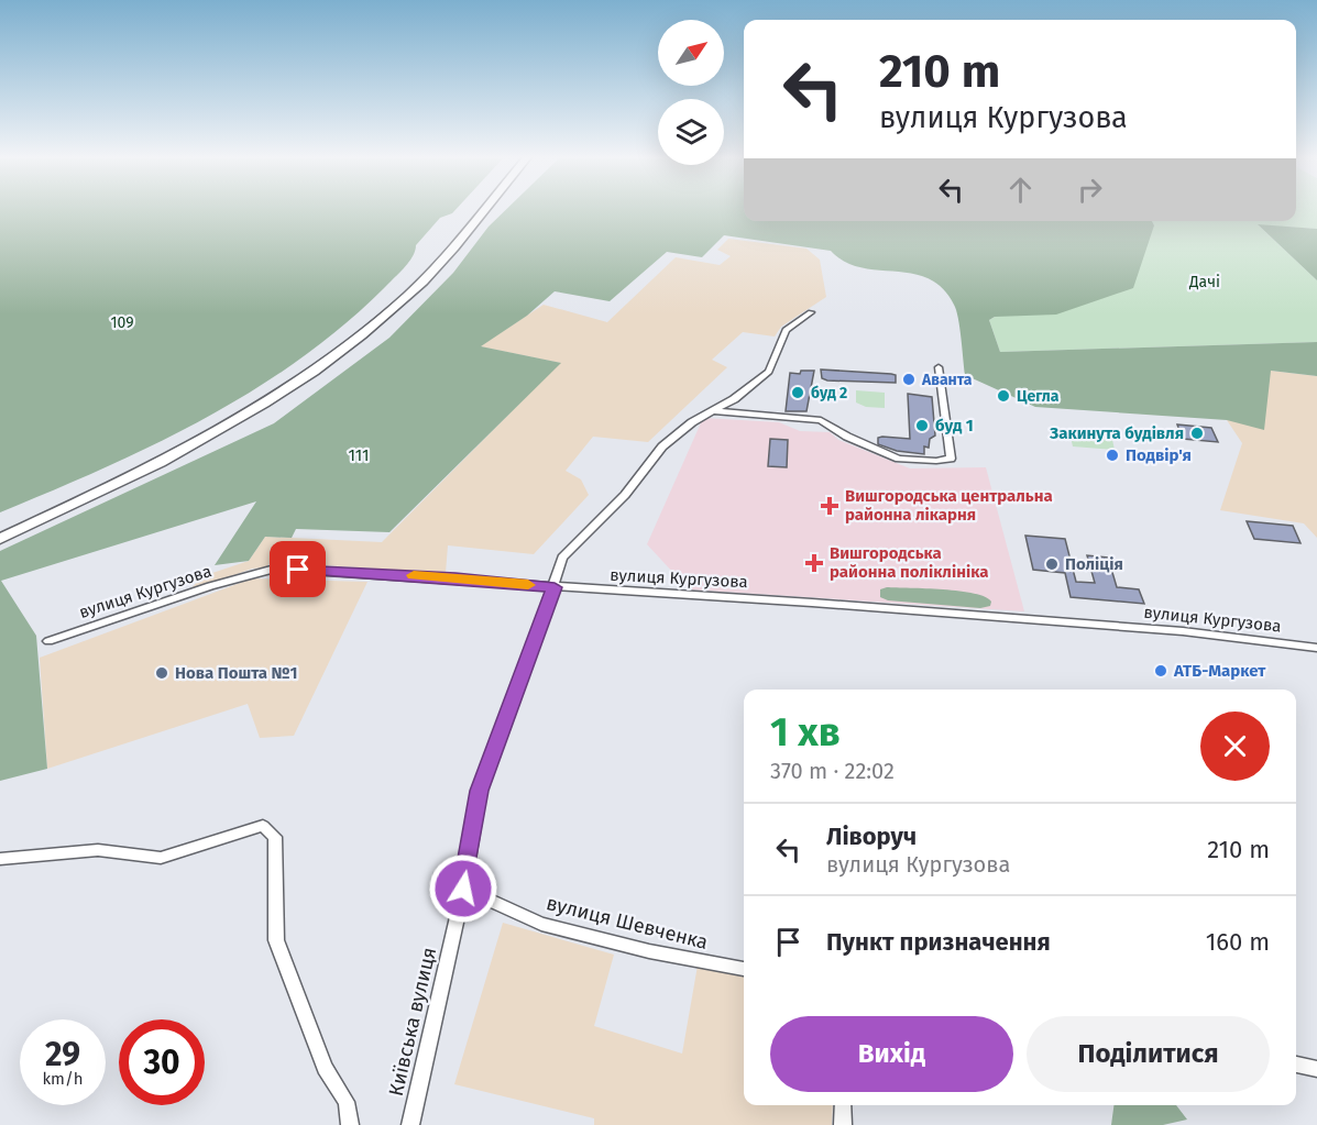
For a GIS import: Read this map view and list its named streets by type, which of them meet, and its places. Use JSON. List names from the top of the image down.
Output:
{
  "streets": {
    "street": ["вулиця Кургузова", "вулиця Шевченка", "Київська вулиця"]
  },
  "crossings": [
    ["вулиця Кургузова", "Київська вулиця"],
    ["вулиця Шевченка", "Київська вулиця"]
  ],
  "parks": ["Дачі", "109", "111"],
  "places": {
    "other": [
      "Аванта",
      "буд 2",
      "Цегла",
      "буд 1",
      "Закинута будівля",
      "Подвір'я",
      "Поліція",
      "АТБ-Маркет",
      "Нова Пошта №1"
    ],
    "health": ["Вишгородська центральна районна лікарня", "Вишгородська районна поліклініка"]
  },
  "north": "top right",
  "page": {
    "turn": ["210 m", "вулиця Кургузова"],
    "heading": ["1 хв", "370 m · 22:02"],
    "list": [
      {
        "name": "Ліворуч",
        "note": "вулиця Кургузова",
        "value": "210 m"
      },
      {
        "name": "Пункт призначення",
        "value": "160 m"
      }
    ],
    "buttons": ["Вихід", "Поділитися"],
    "speed": "29 km/h",
    "limit": "30"
  }
}
